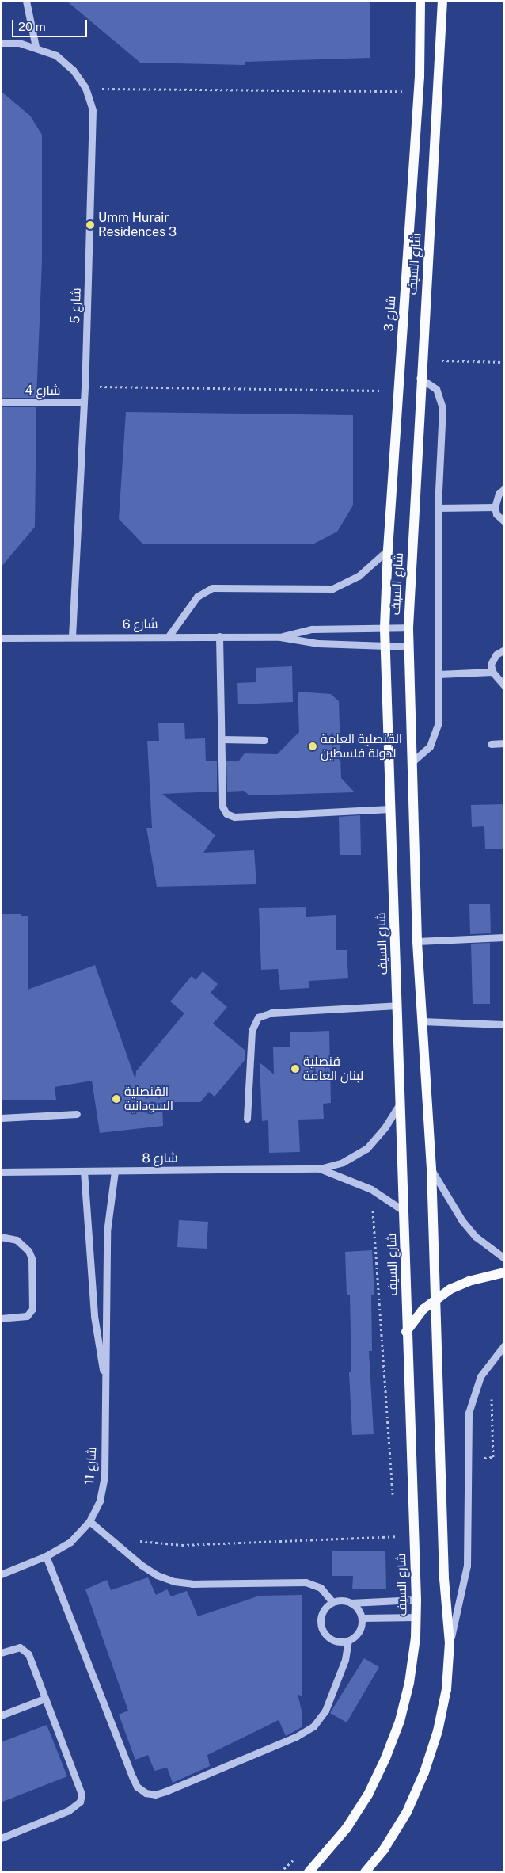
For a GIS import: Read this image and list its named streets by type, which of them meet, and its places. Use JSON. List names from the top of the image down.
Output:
{
  "streets": {
    "main road": ["شارع السيف", "شارع 3"],
    "street": [
      "شارع 5",
      "شارع 4",
      "شارع 6",
      "شارع 8",
      "شارع 11"
    ]
  },
  "crossings": [
    ["شارع السيف", "شارع 3"],
    ["شارع السيف", "شارع 6"],
    ["شارع السيف", "شارع 8"],
    ["شارع 5", "شارع 4"],
    ["شارع 5", "شارع 6"],
    ["شارع 3", "شارع 6"],
    ["شارع 8", "شارع 11"]
  ],
  "places": [
    "Umm Hurair Residences 3",
    "القنصلية العامة لدولة فلسطين",
    "قنصلية لبنان العامة",
    "القنصلية السودانية"
  ],
  "scale_bar": "20 m"
}
